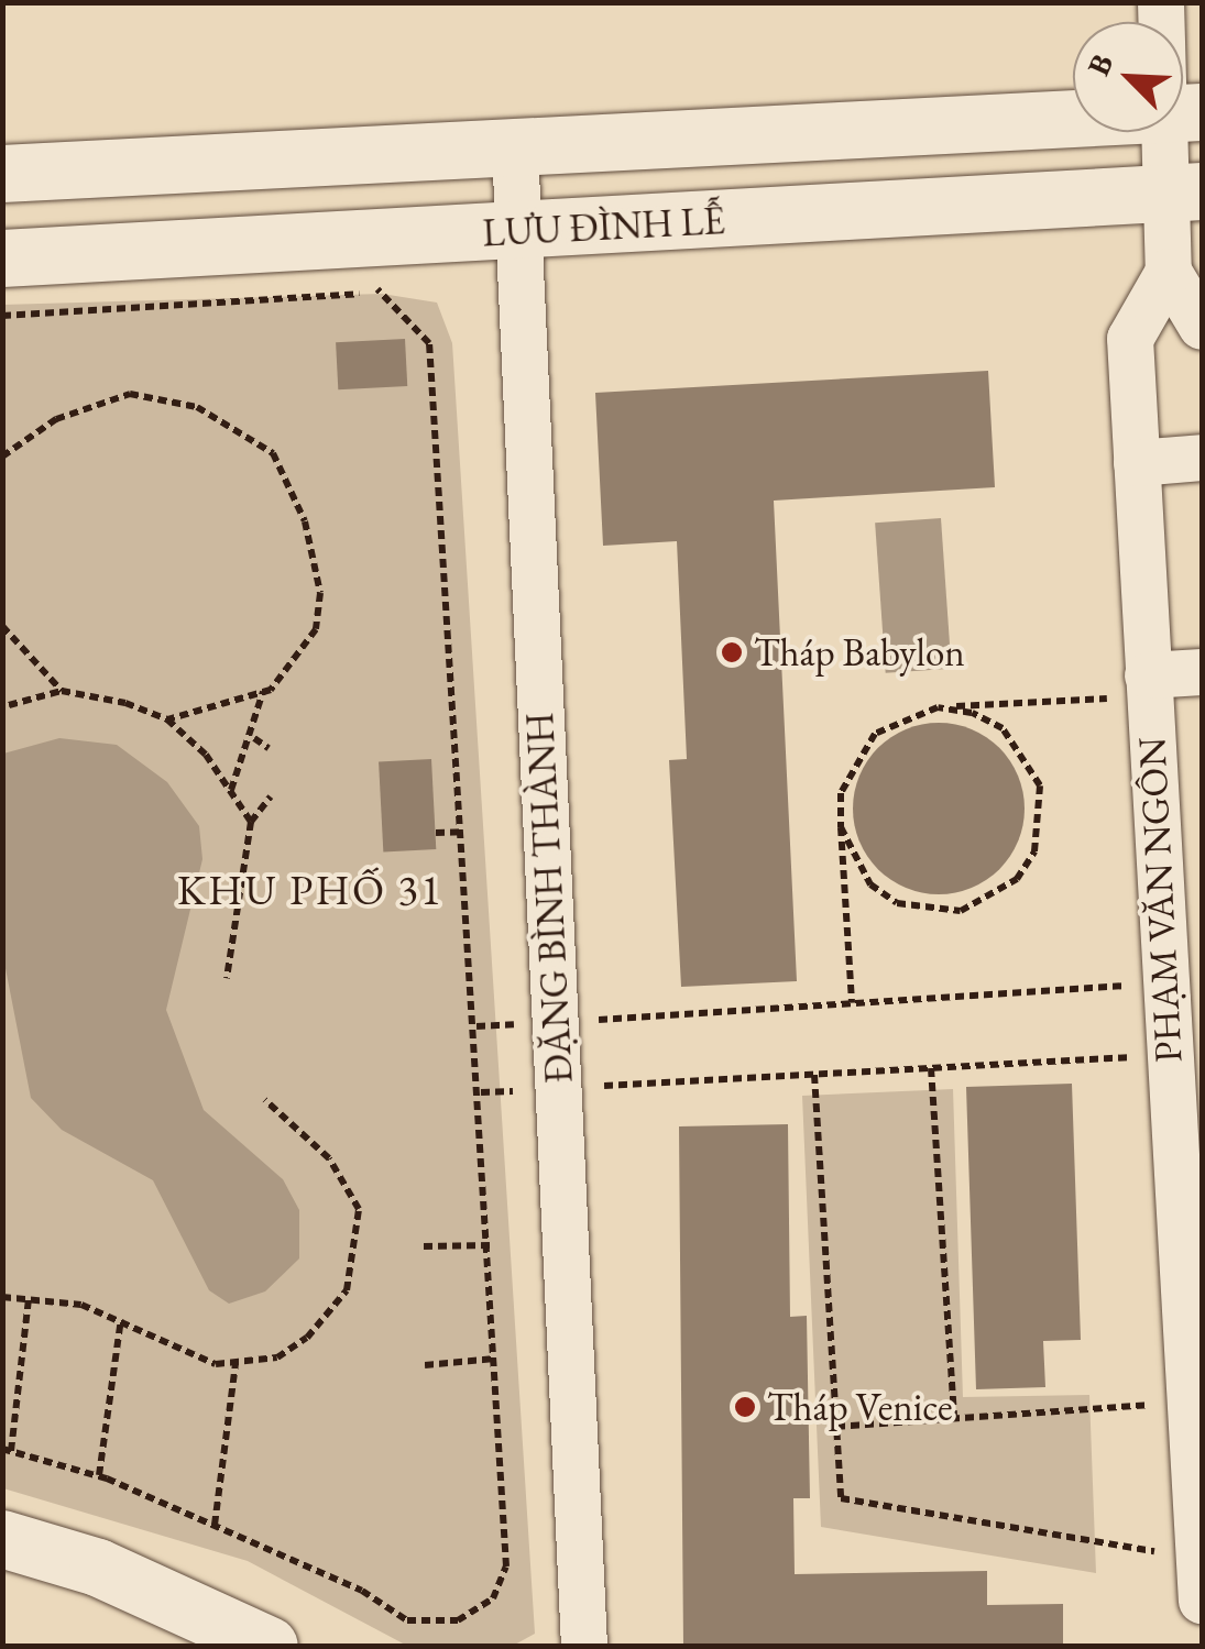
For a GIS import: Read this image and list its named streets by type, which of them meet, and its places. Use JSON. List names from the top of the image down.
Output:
{
  "streets": {
    "street": ["LƯU ĐÌNH LỄ", "ĐẶNG BÌNH THÀNH", "PHẠM VĂN NGÔN"]
  },
  "crossings": [
    ["LƯU ĐÌNH LỄ", "ĐẶNG BÌNH THÀNH"]
  ],
  "districts": ["KHU PHỐ 31"],
  "places": ["Tháp Babylon", "Tháp Venice"],
  "north": "top left"
}
